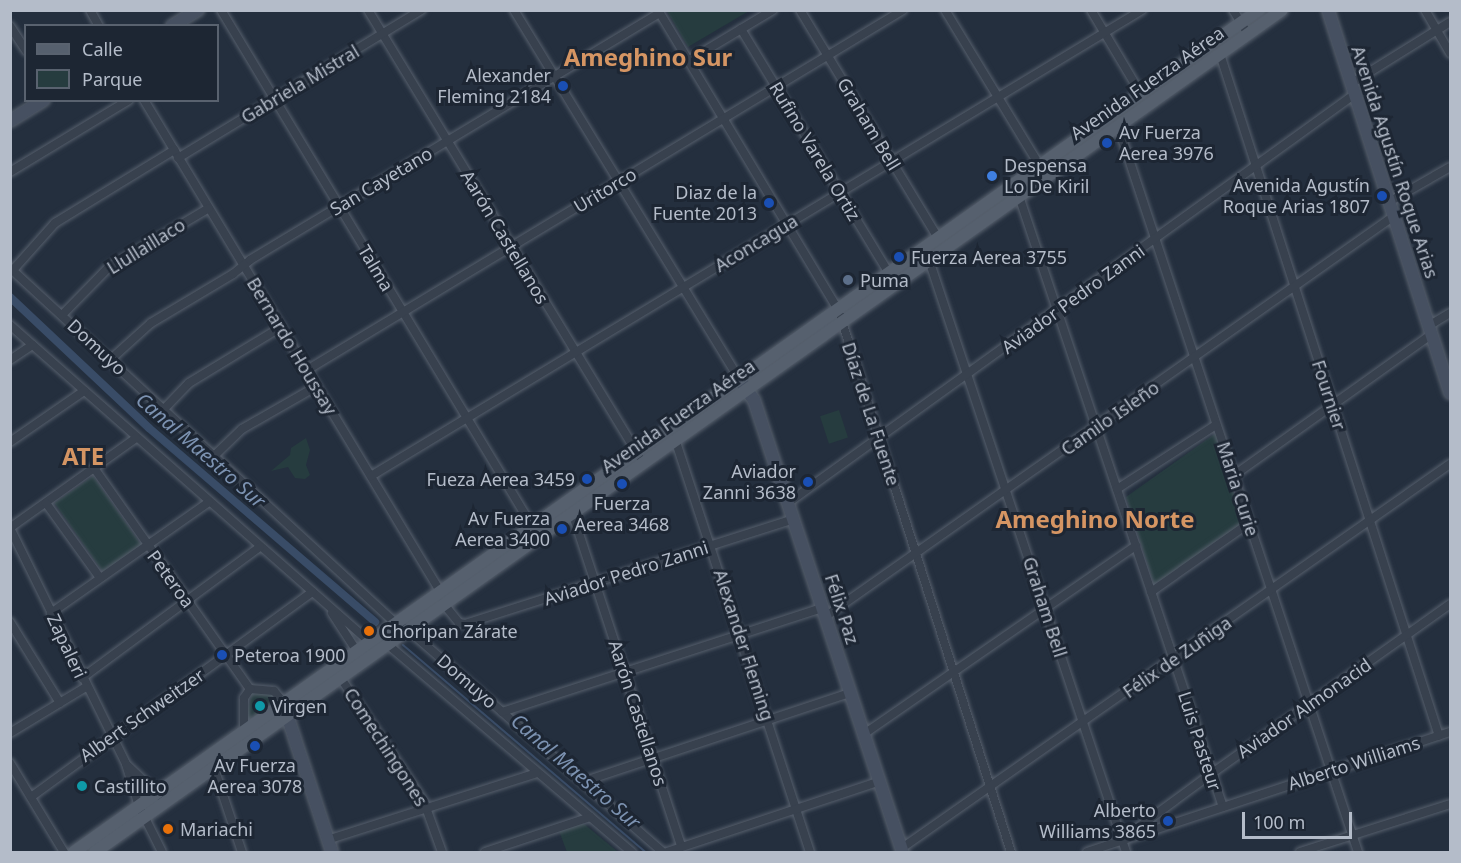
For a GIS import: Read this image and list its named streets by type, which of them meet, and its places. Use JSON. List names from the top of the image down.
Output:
{
  "streets": {
    "main road": ["Avenida Fuerza Aérea", "Avenida Agustín Roque Arias", "Félix Paz"],
    "street": [
      "Gabriela Mistral",
      "Graham Bell",
      "Rufino Varela Ortiz",
      "San Cayetano",
      "Uritorco",
      "Aarón Castellanos",
      "Aconcagua",
      "Llullaillaco",
      "Talma",
      "Aviador Pedro Zanni",
      "Bernardo Houssay",
      "Domuyo",
      "Fournier",
      "Díaz de La Fuente",
      "Camilo Isleño",
      "Maria Curie",
      "Peteroa",
      "Alexander Fleming",
      "Zapaleri",
      "Félix de Zuñiga",
      "Aviador Almonacid",
      "Albert Schweitzer",
      "Luis Pasteur",
      "Comechingones",
      "Alberto Williams"
    ]
  },
  "crossings": [
    ["Avenida Fuerza Aérea", "Graham Bell"],
    ["Avenida Fuerza Aérea", "Rufino Varela Ortiz"],
    ["Avenida Fuerza Aérea", "Aarón Castellanos"],
    ["Avenida Fuerza Aérea", "Talma"],
    ["Avenida Fuerza Aérea", "Bernardo Houssay"],
    ["Avenida Fuerza Aérea", "Domuyo"],
    ["Avenida Fuerza Aérea", "Fournier"],
    ["Avenida Fuerza Aérea", "Díaz de La Fuente"],
    ["Avenida Fuerza Aérea", "Maria Curie"],
    ["Avenida Fuerza Aérea", "Félix Paz"],
    ["Avenida Fuerza Aérea", "Alexander Fleming"],
    ["Avenida Fuerza Aérea", "Zapaleri"],
    ["Avenida Fuerza Aérea", "Luis Pasteur"],
    ["Avenida Fuerza Aérea", "Comechingones"],
    ["Gabriela Mistral", "Aarón Castellanos"],
    ["Gabriela Mistral", "Talma"],
    ["Gabriela Mistral", "Bernardo Houssay"],
    ["Gabriela Mistral", "Domuyo"],
    ["Graham Bell", "Uritorco"],
    ["Graham Bell", "Aconcagua"],
    ["Graham Bell", "Aviador Pedro Zanni"],
    ["Graham Bell", "Camilo Isleño"],
    ["Graham Bell", "Félix de Zuñiga"],
    ["Graham Bell", "Alberto Williams"],
    ["Rufino Varela Ortiz", "Uritorco"],
    ["Rufino Varela Ortiz", "Aconcagua"],
    ["Avenida Agustín Roque Arias", "Aviador Pedro Zanni"],
    ["Avenida Agustín Roque Arias", "Camilo Isleño"],
    ["San Cayetano", "Aarón Castellanos"],
    ["San Cayetano", "Talma"],
    ["San Cayetano", "Bernardo Houssay"],
    ["San Cayetano", "Domuyo"],
    ["San Cayetano", "Díaz de La Fuente"],
    ["Uritorco", "Aarón Castellanos"],
    ["Uritorco", "Talma"],
    ["Uritorco", "Bernardo Houssay"],
    ["Uritorco", "Díaz de La Fuente"],
    ["Aarón Castellanos", "Aconcagua"],
    ["Aarón Castellanos", "Aviador Pedro Zanni"],
    ["Aarón Castellanos", "Camilo Isleño"],
    ["Aconcagua", "Talma"],
    ["Aconcagua", "Bernardo Houssay"],
    ["Aconcagua", "Díaz de La Fuente"],
    ["Llullaillaco", "Bernardo Houssay"],
    ["Llullaillaco", "Domuyo"],
    ["Aviador Pedro Zanni", "Bernardo Houssay"],
    ["Aviador Pedro Zanni", "Fournier"],
    ["Aviador Pedro Zanni", "Díaz de La Fuente"],
    ["Aviador Pedro Zanni", "Maria Curie"],
    ["Aviador Pedro Zanni", "Félix Paz"],
    ["Aviador Pedro Zanni", "Alexander Fleming"],
    ["Aviador Pedro Zanni", "Luis Pasteur"],
    ["Domuyo", "Camilo Isleño"],
    ["Fournier", "Camilo Isleño"],
    ["Fournier", "Félix de Zuñiga"],
    ["Fournier", "Aviador Almonacid"],
    ["Fournier", "Alberto Williams"],
    ["Díaz de La Fuente", "Camilo Isleño"],
    ["Díaz de La Fuente", "Félix de Zuñiga"],
    ["Camilo Isleño", "Maria Curie"],
    ["Camilo Isleño", "Félix Paz"],
    ["Camilo Isleño", "Alexander Fleming"],
    ["Camilo Isleño", "Luis Pasteur"],
    ["Maria Curie", "Félix de Zuñiga"],
    ["Maria Curie", "Aviador Almonacid"],
    ["Maria Curie", "Alberto Williams"],
    ["Peteroa", "Albert Schweitzer"],
    ["Félix Paz", "Félix de Zuñiga"],
    ["Zapaleri", "Albert Schweitzer"],
    ["Félix de Zuñiga", "Luis Pasteur"],
    ["Aviador Almonacid", "Luis Pasteur"],
    ["Aviador Almonacid", "Alberto Williams"],
    ["Luis Pasteur", "Alberto Williams"]
  ],
  "districts": ["Ameghino Sur", "ATE", "Ameghino Norte"],
  "water": ["Canal Maestro Sur"],
  "places": [
    "Alexander Fleming 2184",
    "Av Fuerza Aerea 3976",
    "Despensa Lo De Kiril",
    "Avenida Agustín Roque Arias 1807",
    "Diaz de la Fuente 2013",
    "Fuerza Aerea 3755",
    "Puma",
    "Fueza Aerea 3459",
    "Aviador Zanni 3638",
    "Fuerza Aerea 3468",
    "Av Fuerza Aerea 3400",
    "Choripan Zárate",
    "Peteroa 1900",
    "Virgen",
    "Av Fuerza Aerea 3078",
    "Castillito",
    "Alberto Williams 3865",
    "Mariachi"
  ],
  "legend": ["Calle", "Parque"],
  "scale_bar": "100 m"
}
